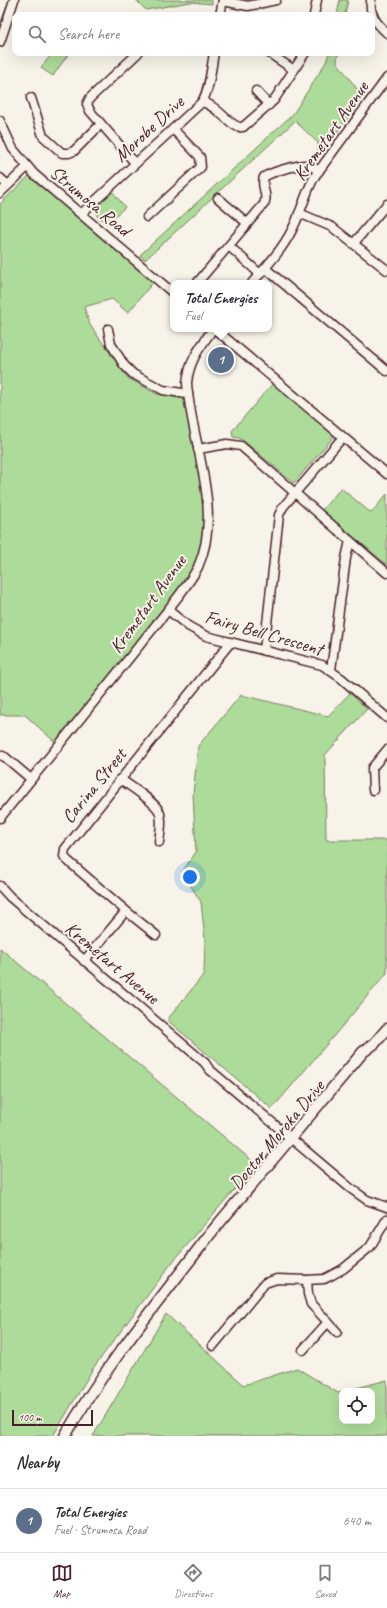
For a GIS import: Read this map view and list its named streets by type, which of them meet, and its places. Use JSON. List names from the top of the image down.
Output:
{
  "streets": {
    "main road": ["Doctor Moroka Drive"],
    "street": [
      "Morobe Drive",
      "Kremetart Avenue",
      "Strumosa Road",
      "Fairy Bell Crescent",
      "Carina Street"
    ]
  },
  "crossings": [
    ["Morobe Drive", "Strumosa Road"],
    ["Kremetart Avenue", "Fairy Bell Crescent"],
    ["Kremetart Avenue", "Doctor Moroka Drive"],
    ["Fairy Bell Crescent", "Carina Street"]
  ],
  "scale_bar": "100 m",
  "page": {
    "search": "Search here",
    "popup": ["Total Energies", "Fuel"],
    "pins": "1",
    "scale": "100 m",
    "heading": "Nearby",
    "list": [
      {
        "mark": "1",
        "name": "Total Energies",
        "note": "Fuel · Strumosa Road",
        "value": "640 m"
      }
    ],
    "nav": ["Map", "Directions", "Saved"]
  }
}
